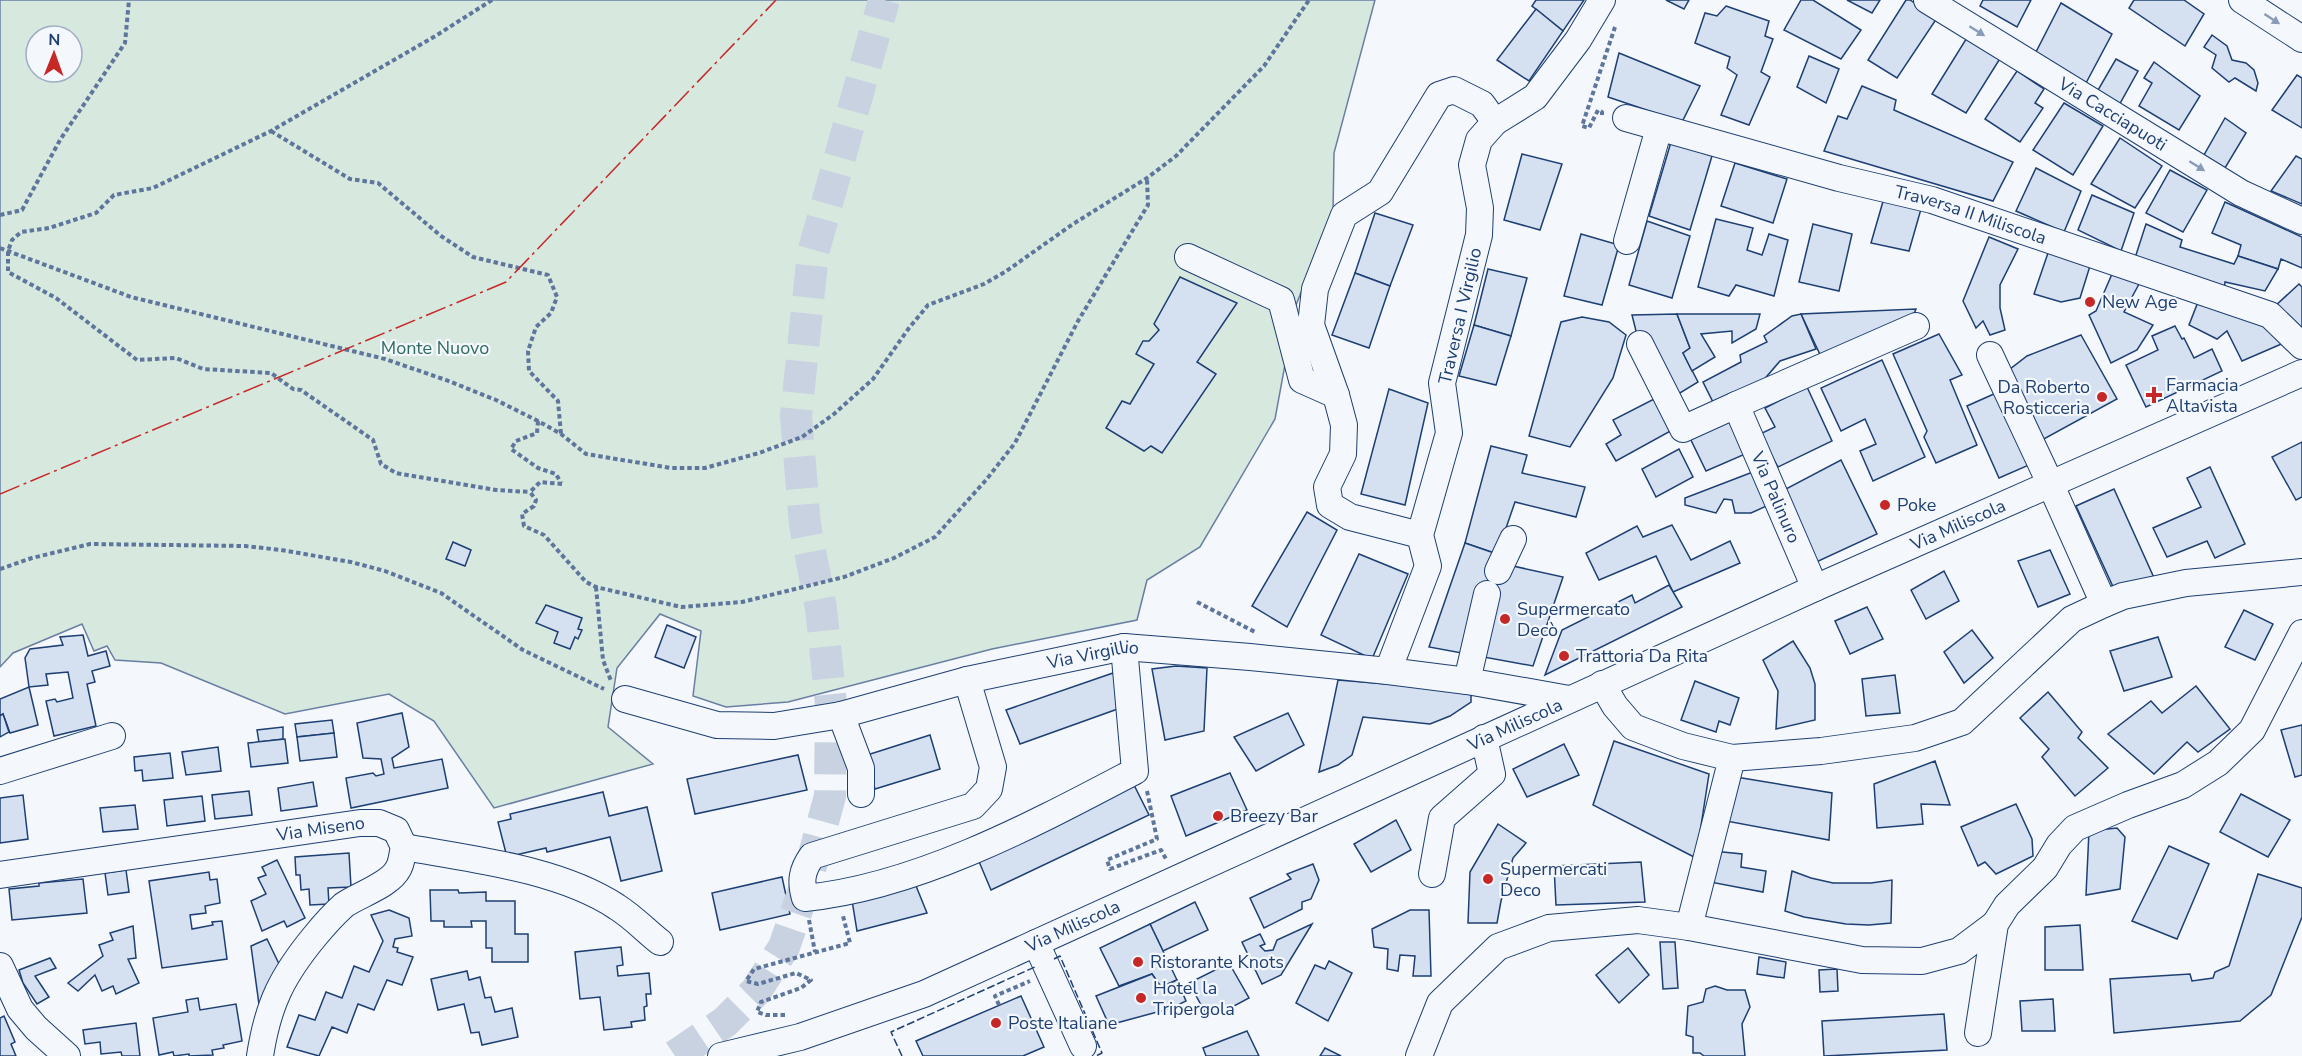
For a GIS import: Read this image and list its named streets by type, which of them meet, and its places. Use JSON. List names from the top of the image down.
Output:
{
  "streets": {
    "street": [
      "Via Cacciapuoti",
      "Traversa II Miliscola",
      "Traversa I Virgilio",
      "Via Palinuro",
      "Via Miliscola",
      "Via Virgillio",
      "Via Miseno"
    ]
  },
  "crossings": [
    ["Via Palinuro", "Via Miliscola"],
    ["Via Miliscola", "Via Virgillio"]
  ],
  "one_way": ["Via Cacciapuoti"],
  "parks": ["Monte Nuovo"],
  "places": {
    "other": [
      "New Age",
      "Da Roberto Rosticceria",
      "Poke",
      "Supermercato Decò",
      "Trattoria Da Rita",
      "Breezy Bar",
      "Supermercati Deco",
      "Ristorante Knots",
      "Hotel la Tripergola",
      "Poste Italiane"
    ],
    "health": ["Farmacia Altavista"]
  },
  "north": "top"
}
